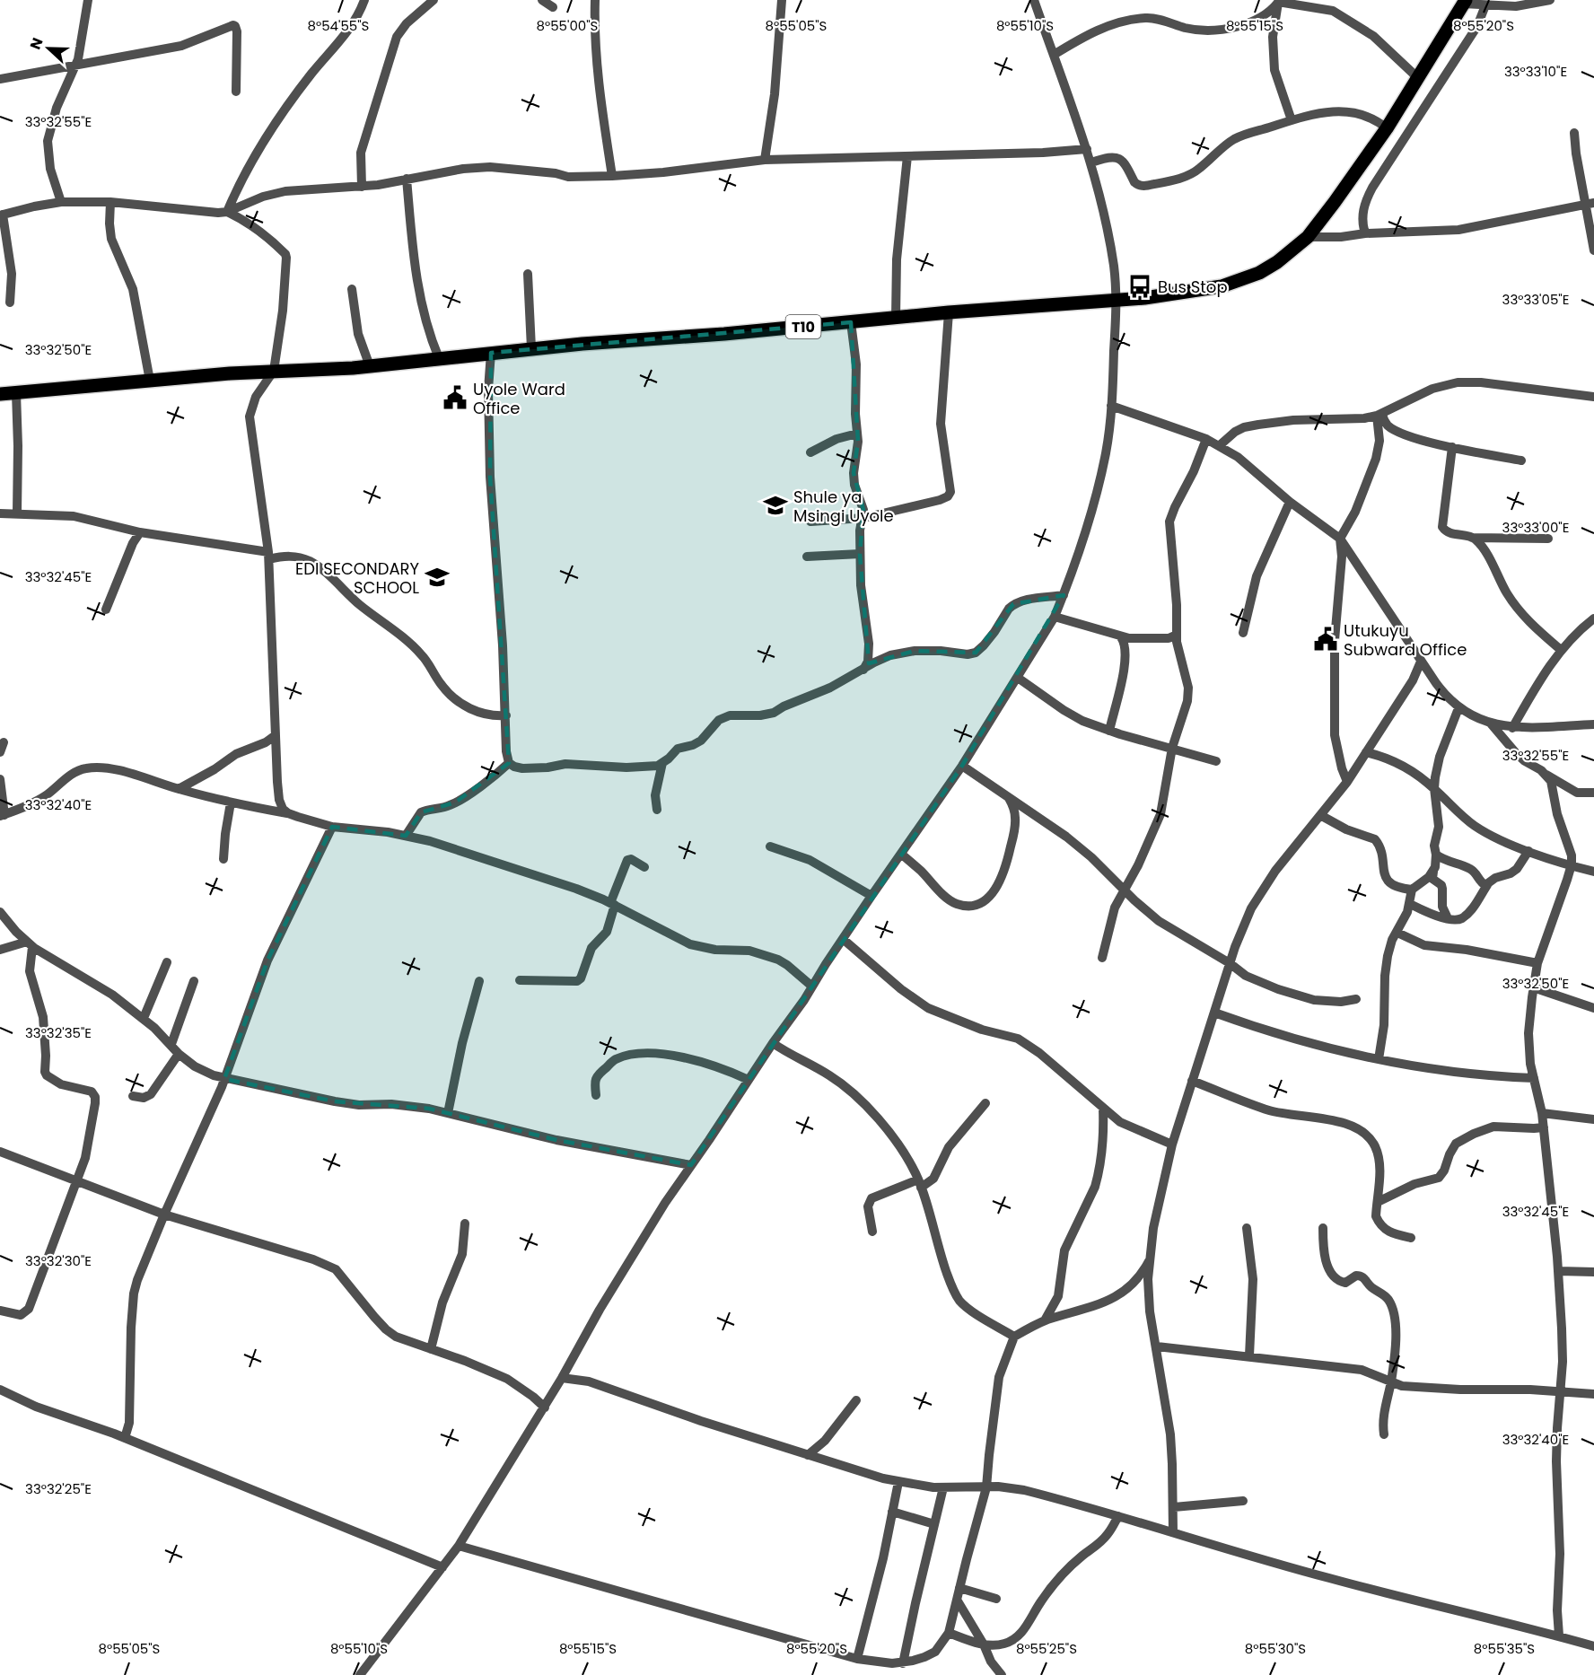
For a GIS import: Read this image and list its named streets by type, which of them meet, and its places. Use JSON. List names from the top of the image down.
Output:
{
  "streets": {
    "highway": ["T10"]
  },
  "places": {
    "bus stop": ["Bus Stop"],
    "public building": ["Uyole Ward Office", "Utukuyu Subward Office"],
    "school or university": ["Shule ya Msingi Uyole", "EDI SECONDARY SCHOOL"]
  },
  "north": "left",
  "coordinates": [
    "8°55'05\"S",
    "8°55'15\"S",
    "8°55'20\"S",
    "8°54'55\"S",
    "8°55'00\"S",
    "8°55'10\"S",
    "33°33'10\"E",
    "33°32'55\"E",
    "33°33'05\"E",
    "33°32'50\"E",
    "33°33'00\"E",
    "33°32'45\"E",
    "33°32'40\"E",
    "33°32'35\"E",
    "33°32'30\"E",
    "33°32'25\"E",
    "8°55'25\"S",
    "8°55'30\"S",
    "8°55'35\"S"
  ]
}
